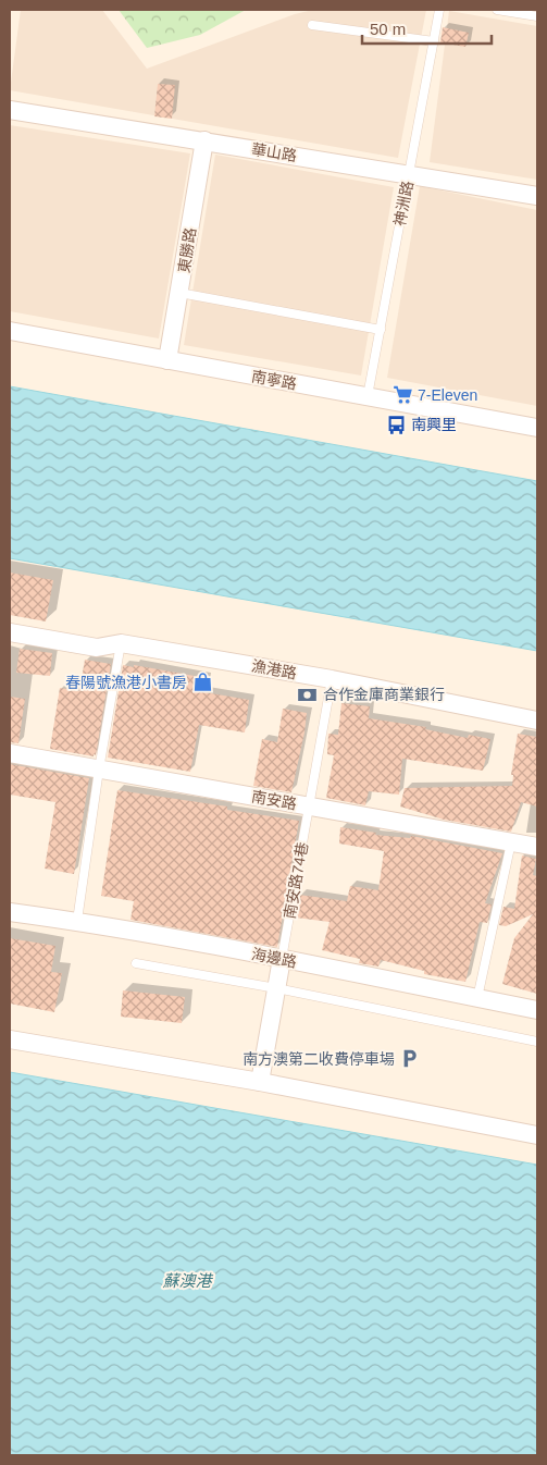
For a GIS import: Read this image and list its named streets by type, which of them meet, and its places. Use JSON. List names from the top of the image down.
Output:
{
  "streets": {
    "street": [
      "華山路",
      "東勝路",
      "南寧路",
      "漁港路",
      "南安路",
      "南安路74巷",
      "海邊路"
    ],
    "lane": ["神洲路"]
  },
  "crossings": [
    ["華山路", "神洲路"],
    ["華山路", "東勝路"],
    ["神洲路", "南寧路"],
    ["東勝路", "南寧路"],
    ["漁港路", "南安路74巷"],
    ["南安路", "南安路74巷"],
    ["南安路74巷", "海邊路"]
  ],
  "water": ["蘇澳港"],
  "places": {
    "supermarket": ["7-Eleven"],
    "bus stop": ["南興里"],
    "shop": ["春陽號漁港小書房"],
    "bank": ["合作金庫商業銀行"],
    "parking": ["南方澳第二收費停車場"]
  },
  "scale_bar": "50 m"
}
